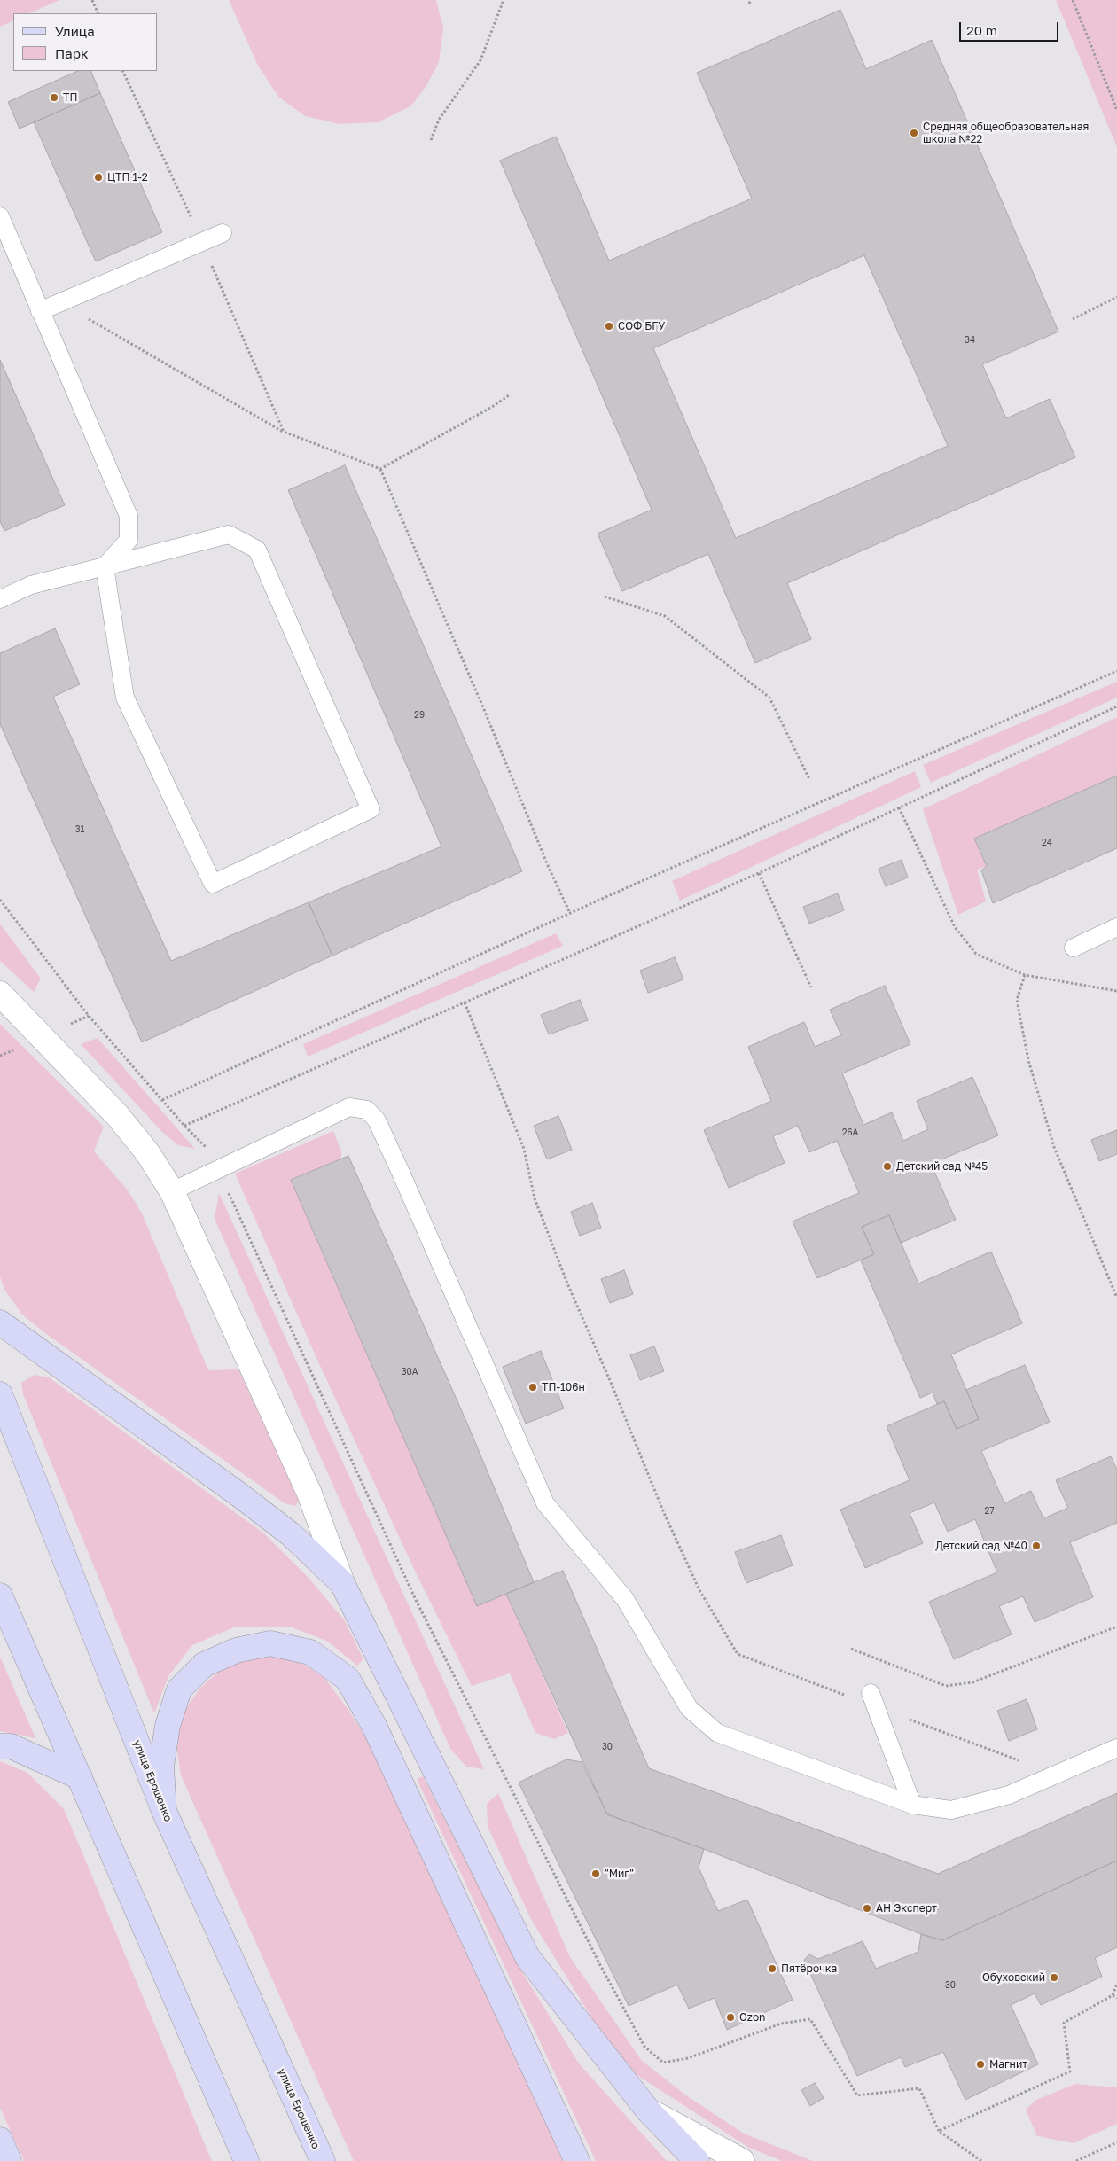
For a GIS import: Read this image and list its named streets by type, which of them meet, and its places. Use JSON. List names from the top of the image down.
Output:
{
  "streets": {
    "main road": ["улица Ерошенко"]
  },
  "places": [
    "ТП",
    "Средняя общеобразовательная школа №22",
    "ЦТП 1-2",
    "СОФ БГУ",
    "Детский сад №45",
    "ТП-106н",
    "Детский сад №40",
    "\"Миг\"",
    "АН Эксперт",
    "Пятёрочка",
    "Обуховский",
    "Ozon",
    "Магнит"
  ],
  "house_numbers": [
    "34",
    "29",
    "31",
    "24",
    "26А",
    "30А",
    "27",
    "30",
    "30"
  ],
  "legend": ["Улица", "Парк"],
  "scale_bar": "20 m"
}
